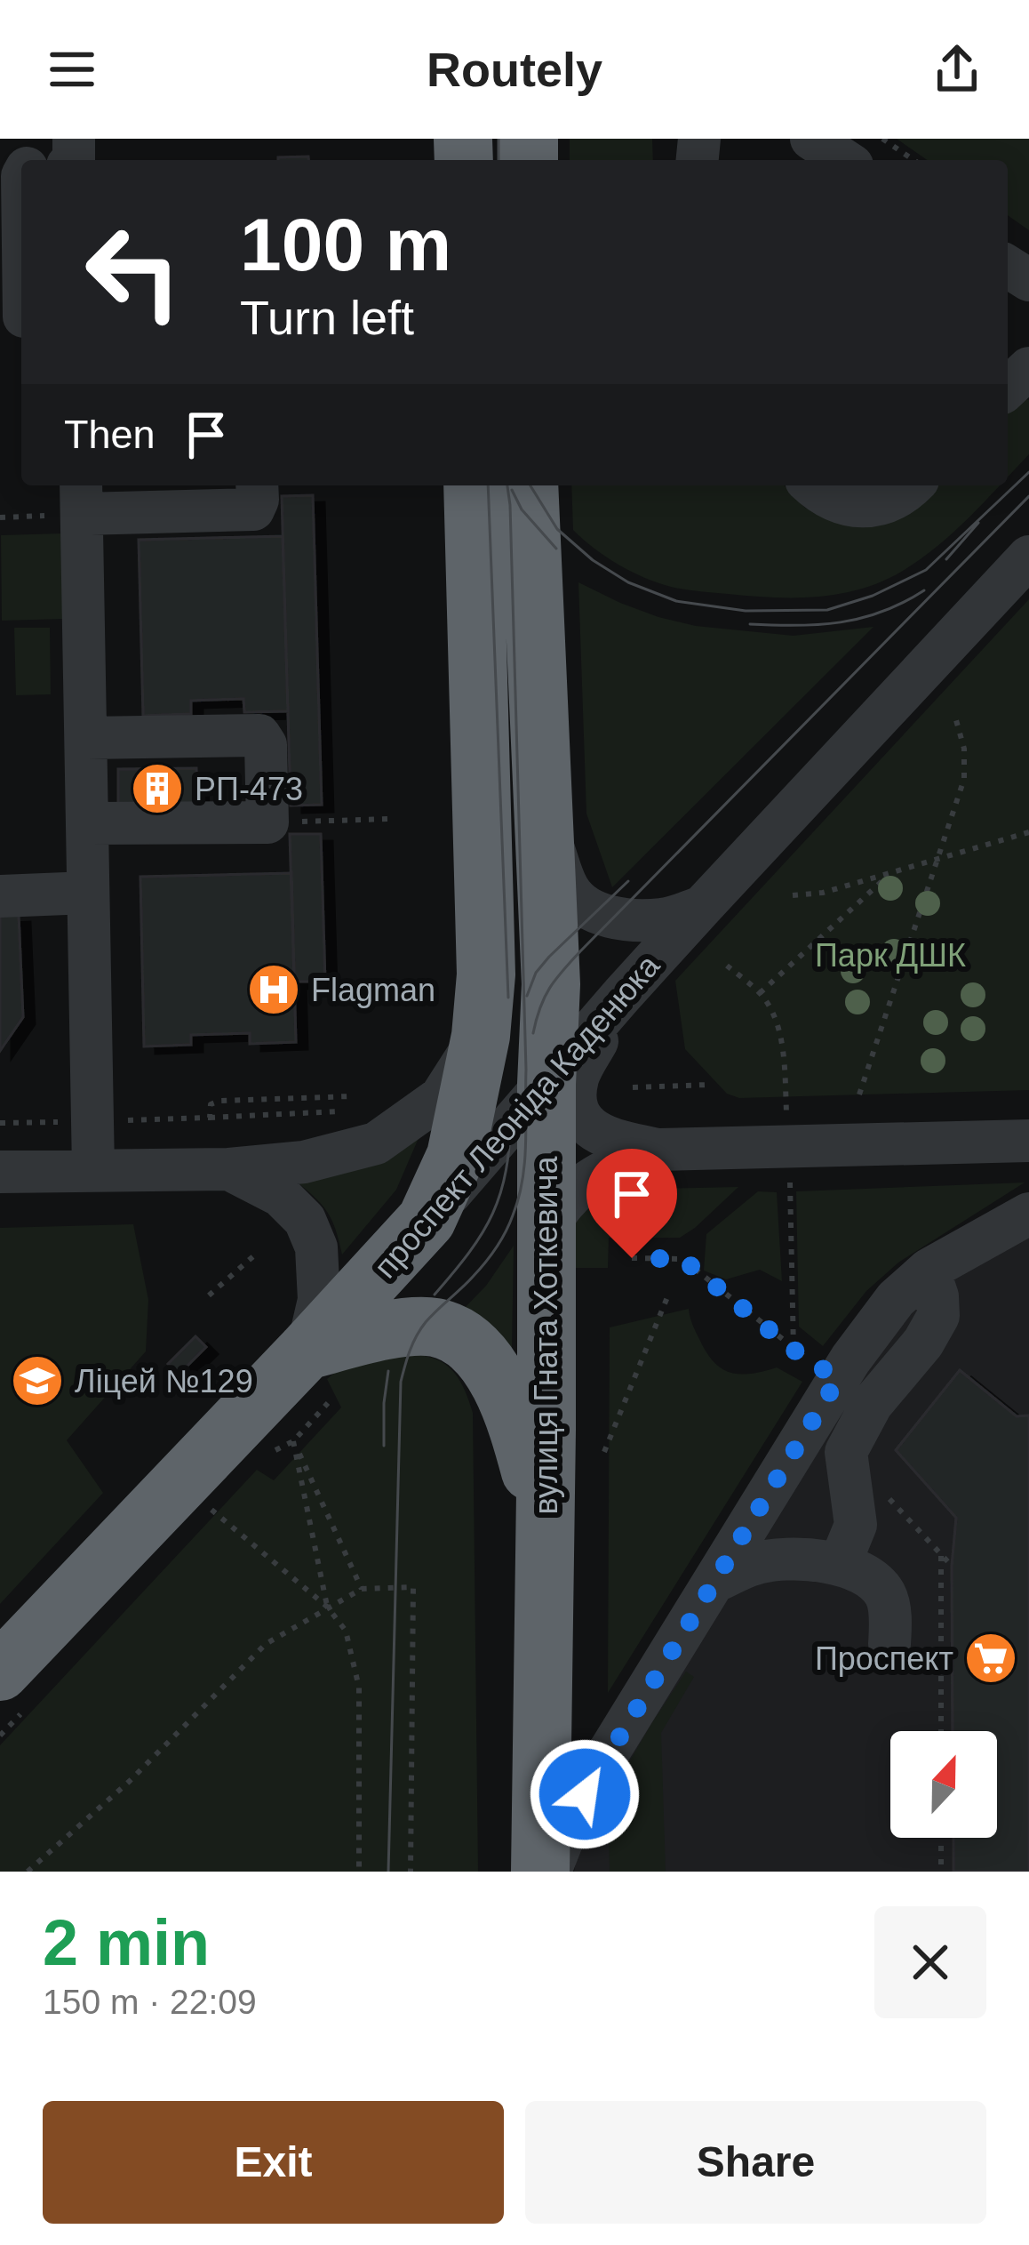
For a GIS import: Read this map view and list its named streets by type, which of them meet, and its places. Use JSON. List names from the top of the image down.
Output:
{
  "streets": {
    "highway": ["проспект Леоніда Каденюка", "вулиця Гната Хоткевича"]
  },
  "crossings": [
    ["проспект Леоніда Каденюка", "вулиця Гната Хоткевича"]
  ],
  "parks": ["Парк ДШК"],
  "places": {
    "building": ["РП-473"],
    "hospital": ["Flagman"],
    "school or university": ["Ліцей №129"],
    "supermarket": ["Проспект"]
  },
  "north": "top",
  "page": {
    "header": "Routely",
    "turn": ["100 m", "Turn left"],
    "then": "Then",
    "heading": ["2 min", "150 m · 22:09"],
    "buttons": ["Exit", "Share"]
  }
}
